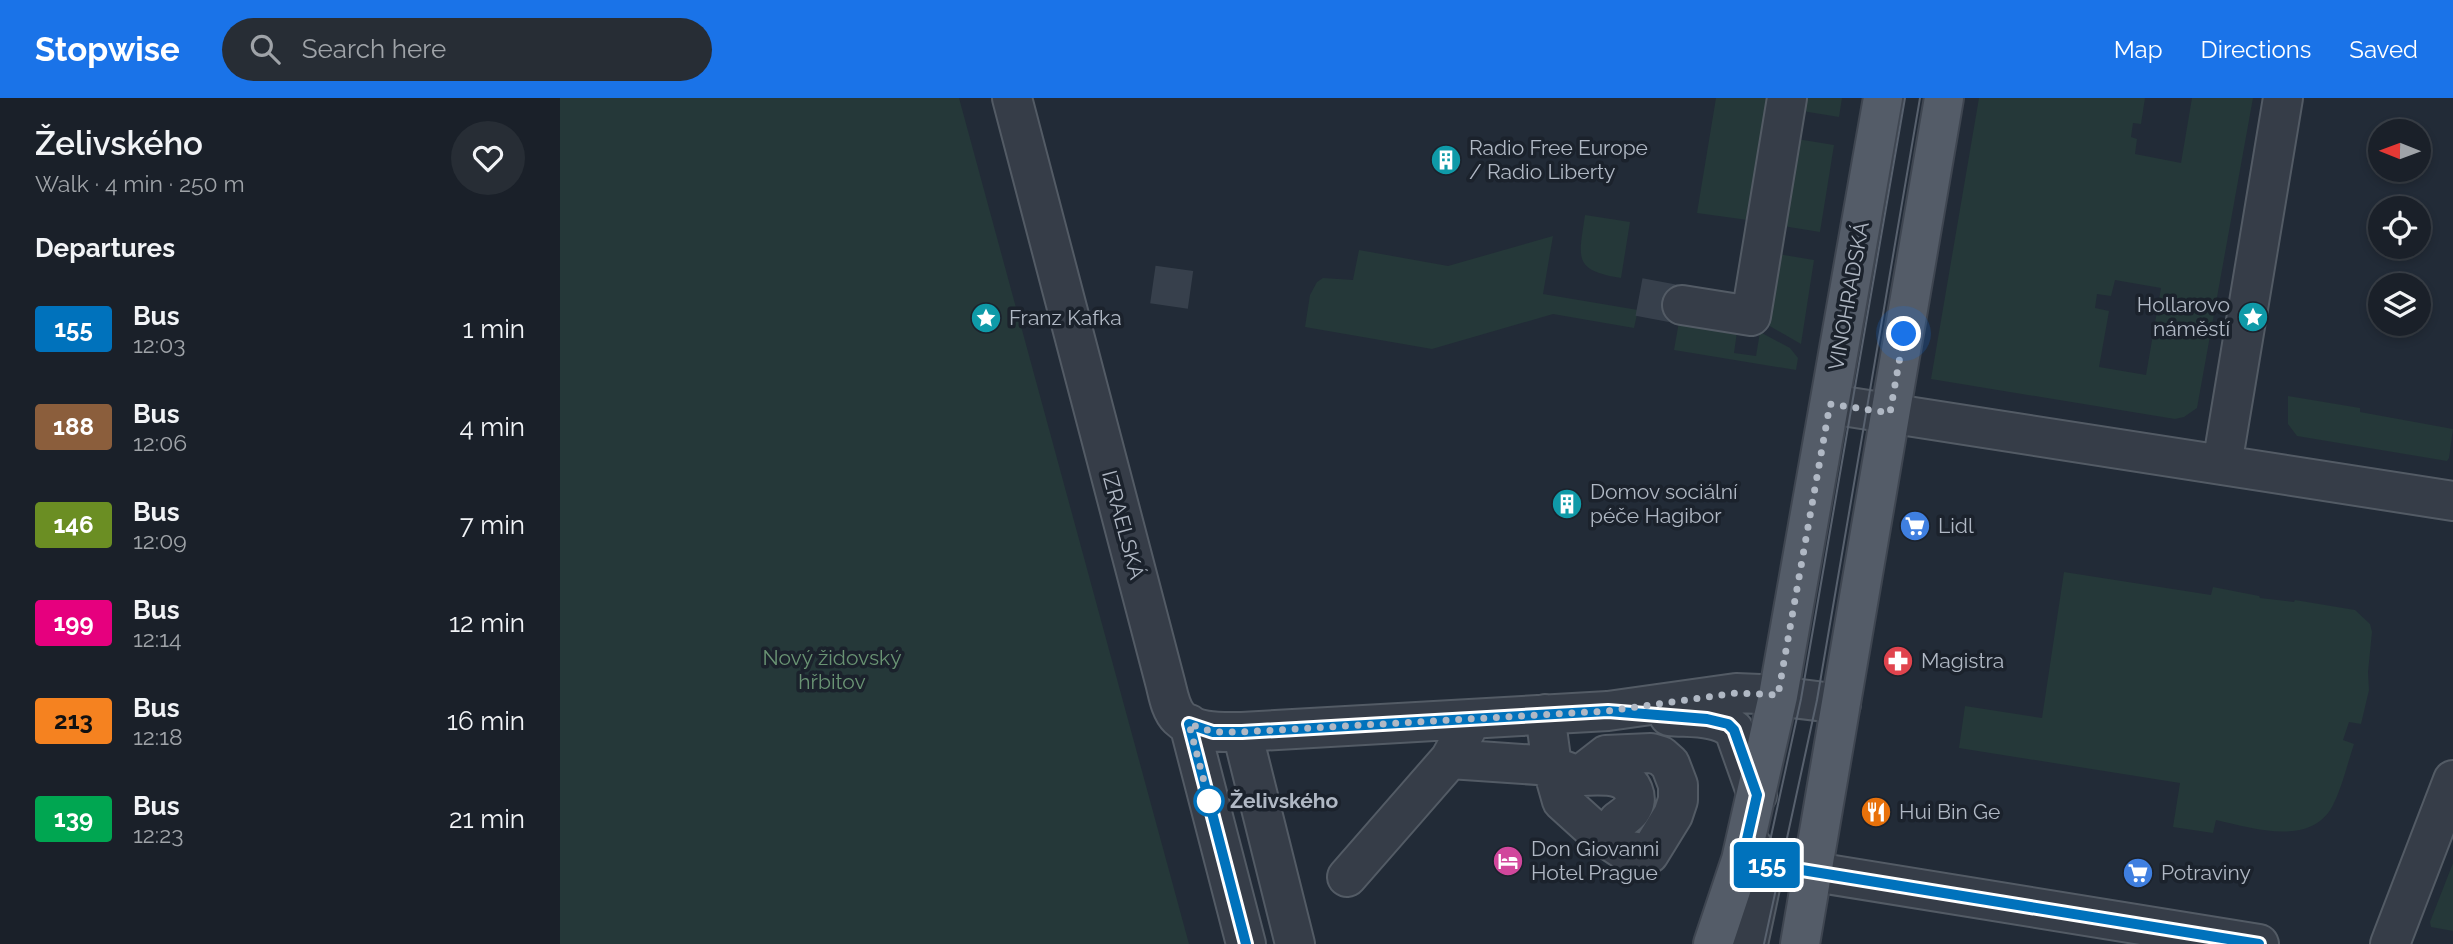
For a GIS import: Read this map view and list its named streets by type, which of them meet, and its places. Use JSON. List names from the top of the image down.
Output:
{
  "streets": {
    "main road": ["VINOHRADSKÁ"],
    "street": ["IZRAELSKÁ"]
  },
  "parks": ["Nový židovský hřbitov"],
  "places": {
    "building": ["Radio Free Europe / Radio Liberty", "Domov sociální péče Hagibor"],
    "place": ["Hollarovo náměstí", "Franz Kafka"],
    "supermarket": ["Lidl", "Potraviny"],
    "pharmacy": ["Magistra"],
    "other": ["Želivského"],
    "restaurant": ["Hui Bin Ge"],
    "hotel": ["Don Giovanni Hotel Prague"]
  },
  "lines": ["bus line 155"],
  "north": "left",
  "page": {
    "header": "Stopwise",
    "search": "Search here",
    "nav": ["Map", "Directions", "Saved"],
    "heading": [
      ["Želivského", "Walk · 4 min · 250 m"],
      "Departures"
    ],
    "on_map": "155",
    "list": [
      {
        "mark": "155",
        "name": "Bus",
        "note": "12:03",
        "value": "1 min"
      },
      {
        "mark": "188",
        "name": "Bus",
        "note": "12:06",
        "value": "4 min"
      },
      {
        "mark": "146",
        "name": "Bus",
        "note": "12:09",
        "value": "7 min"
      },
      {
        "mark": "199",
        "name": "Bus",
        "note": "12:14",
        "value": "12 min"
      },
      {
        "mark": "213",
        "name": "Bus",
        "note": "12:18",
        "value": "16 min"
      },
      {
        "mark": "139",
        "name": "Bus",
        "note": "12:23",
        "value": "21 min"
      }
    ]
  }
}
